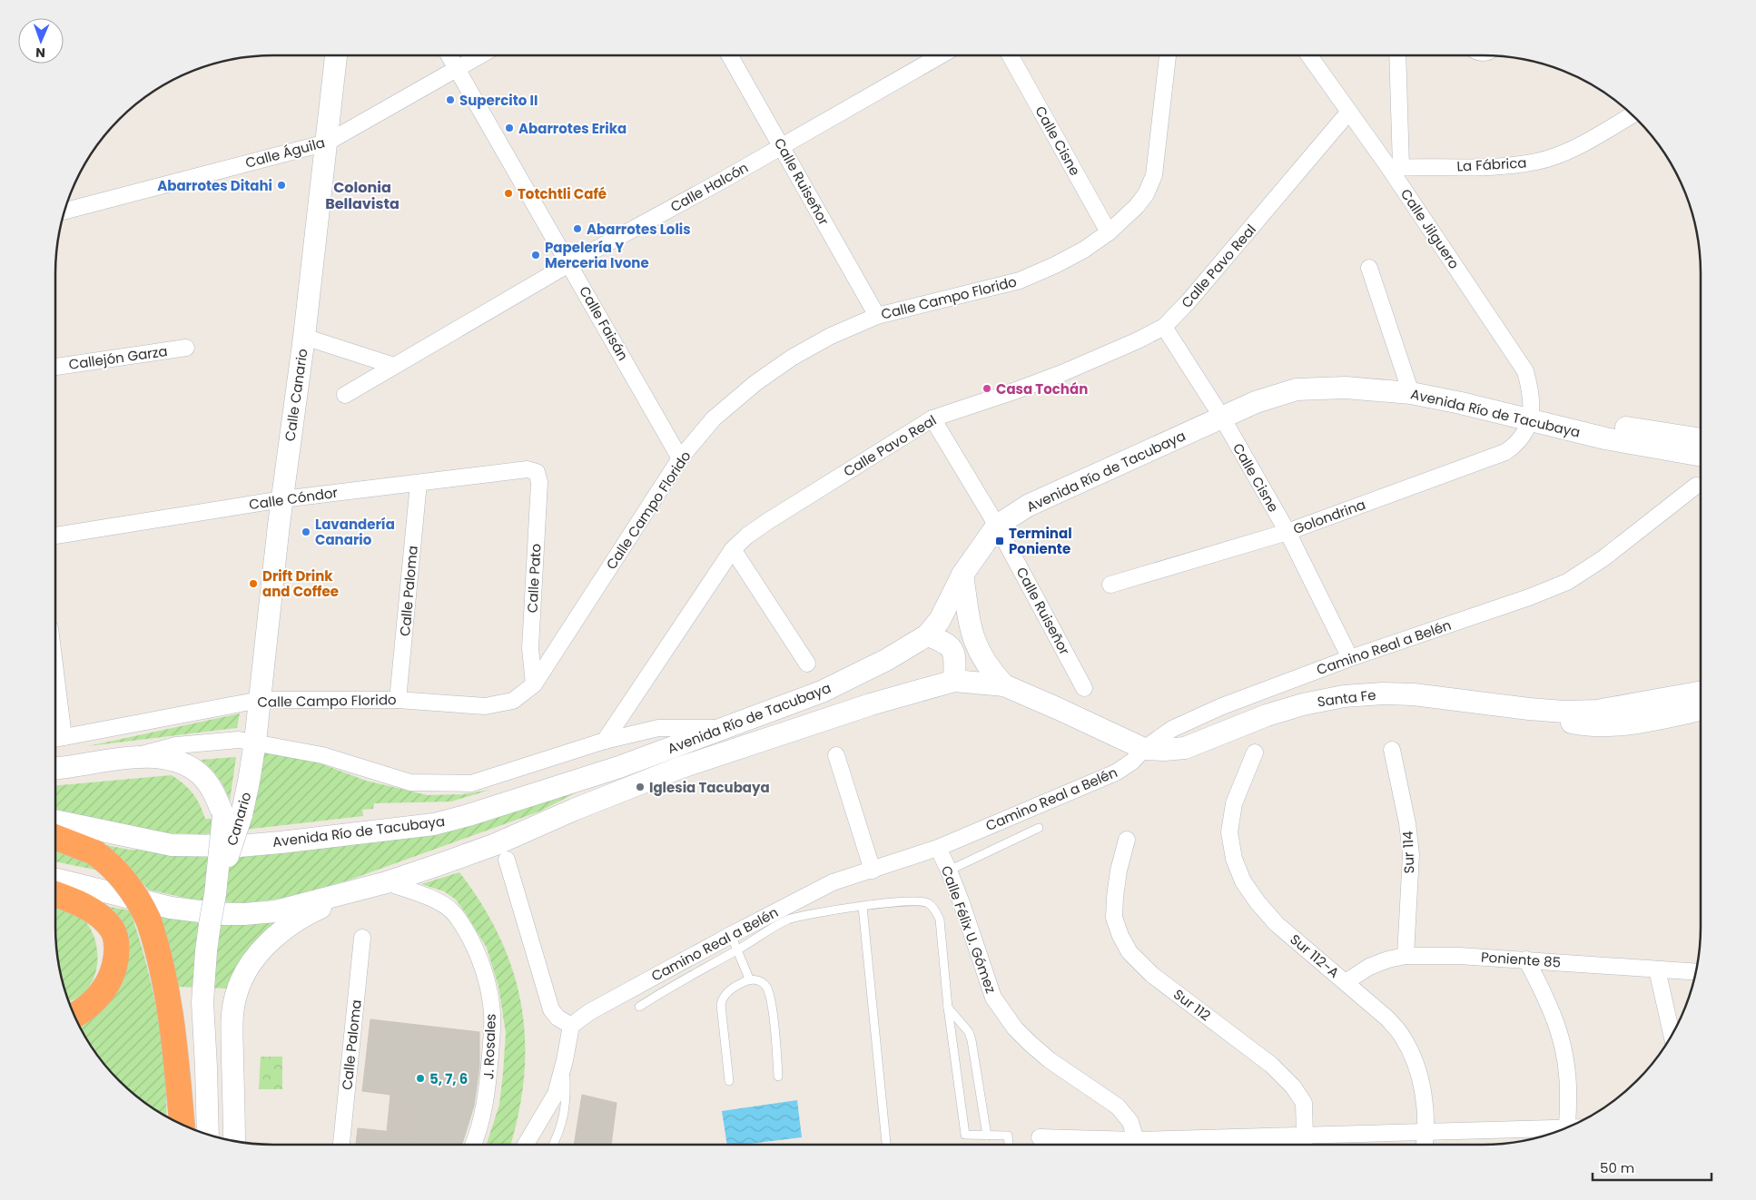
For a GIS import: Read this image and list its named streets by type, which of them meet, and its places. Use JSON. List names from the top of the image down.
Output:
{
  "streets": {
    "main road": [
      "Calle Canario",
      "Avenida Río de Tacubaya",
      "Santa Fe",
      "Canario"
    ],
    "street": [
      "Calle Cisne",
      "Calle Águila",
      "La Fábrica",
      "Calle Ruiseñor",
      "Calle Halcón",
      "Calle Jilguero",
      "Calle Pavo Real",
      "Calle Campo Florido",
      "Calle Faisán",
      "Callejón Garza",
      "Calle Cóndor",
      "Golondrina",
      "Calle Pato",
      "Calle Paloma",
      "Camino Real a Belén",
      "Sur 114",
      "Calle Félix U. Gómez",
      "Sur 112-A",
      "Poniente 85",
      "Sur 112",
      "J. Rosales"
    ]
  },
  "crossings": [
    ["Calle Cisne", "Calle Pavo Real"],
    ["Calle Cisne", "Calle Campo Florido"],
    ["Calle Cisne", "Avenida Río de Tacubaya"],
    ["Calle Cisne", "Golondrina"],
    ["Calle Cisne", "Camino Real a Belén"],
    ["Calle Águila", "Calle Faisán"],
    ["Calle Águila", "Calle Canario"],
    ["La Fábrica", "Calle Jilguero"],
    ["Calle Ruiseñor", "Calle Halcón"],
    ["Calle Ruiseñor", "Calle Pavo Real"],
    ["Calle Ruiseñor", "Calle Campo Florido"],
    ["Calle Ruiseñor", "Avenida Río de Tacubaya"],
    ["Calle Halcón", "Calle Faisán"],
    ["Calle Jilguero", "Calle Pavo Real"],
    ["Calle Jilguero", "Avenida Río de Tacubaya"],
    ["Calle Jilguero", "Golondrina"],
    ["Calle Campo Florido", "Calle Faisán"],
    ["Calle Campo Florido", "Calle Canario"],
    ["Calle Campo Florido", "Calle Pato"],
    ["Calle Campo Florido", "Calle Paloma"],
    ["Calle Canario", "Calle Cóndor"],
    ["Calle Canario", "Canario"],
    ["Avenida Río de Tacubaya", "Golondrina"],
    ["Avenida Río de Tacubaya", "Santa Fe"],
    ["Avenida Río de Tacubaya", "J. Rosales"],
    ["Calle Cóndor", "Calle Pato"],
    ["Calle Cóndor", "Calle Paloma"],
    ["Camino Real a Belén", "Santa Fe"],
    ["Camino Real a Belén", "Calle Félix U. Gómez"],
    ["Sur 114", "Poniente 85"],
    ["Sur 112-A", "Poniente 85"]
  ],
  "districts": ["Colonia Bellavista"],
  "places": {
    "other": [
      "Supercito II",
      "Abarrotes Erika",
      "Abarrotes Ditahi",
      "Totchtli Café",
      "Abarrotes Lolis",
      "Papelería Y Merceria Ivone",
      "Casa Tochán",
      "Lavandería Canario",
      "Drift Drink and Coffee",
      "Iglesia Tacubaya",
      "5, 7, 6"
    ],
    "transit": ["Terminal Poniente"]
  },
  "scale_bar": "50 m",
  "north": "bottom"
}
